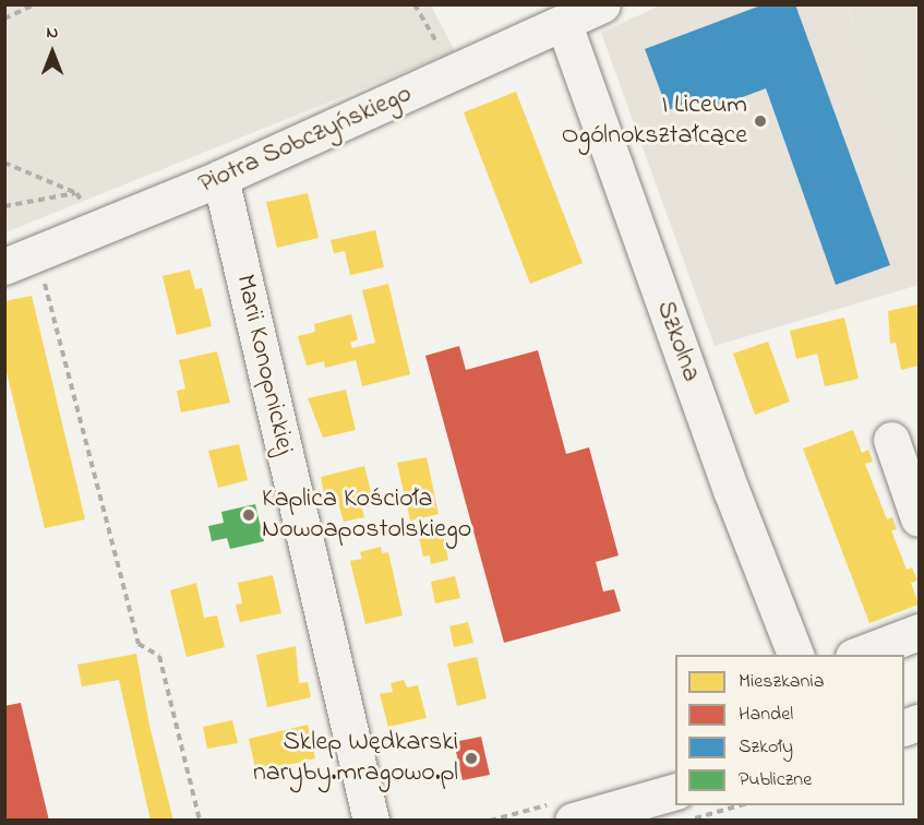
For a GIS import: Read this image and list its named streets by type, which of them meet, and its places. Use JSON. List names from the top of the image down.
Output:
{
  "streets": {
    "street": ["Piotra Sobczyńskiego", "Szkolna", "Marii Konopnickiej"]
  },
  "crossings": [
    ["Piotra Sobczyńskiego", "Szkolna"],
    ["Piotra Sobczyńskiego", "Marii Konopnickiej"]
  ],
  "places": ["I Liceum Ogólnokształcące", "Kaplica Kościoła Nowoapostolskiego", "Sklep Wędkarski naryby.mragowo.pl"],
  "legend": [
    "Mieszkania",
    "Handel",
    "Szkoły",
    "Publiczne"
  ],
  "north": "top"
}
